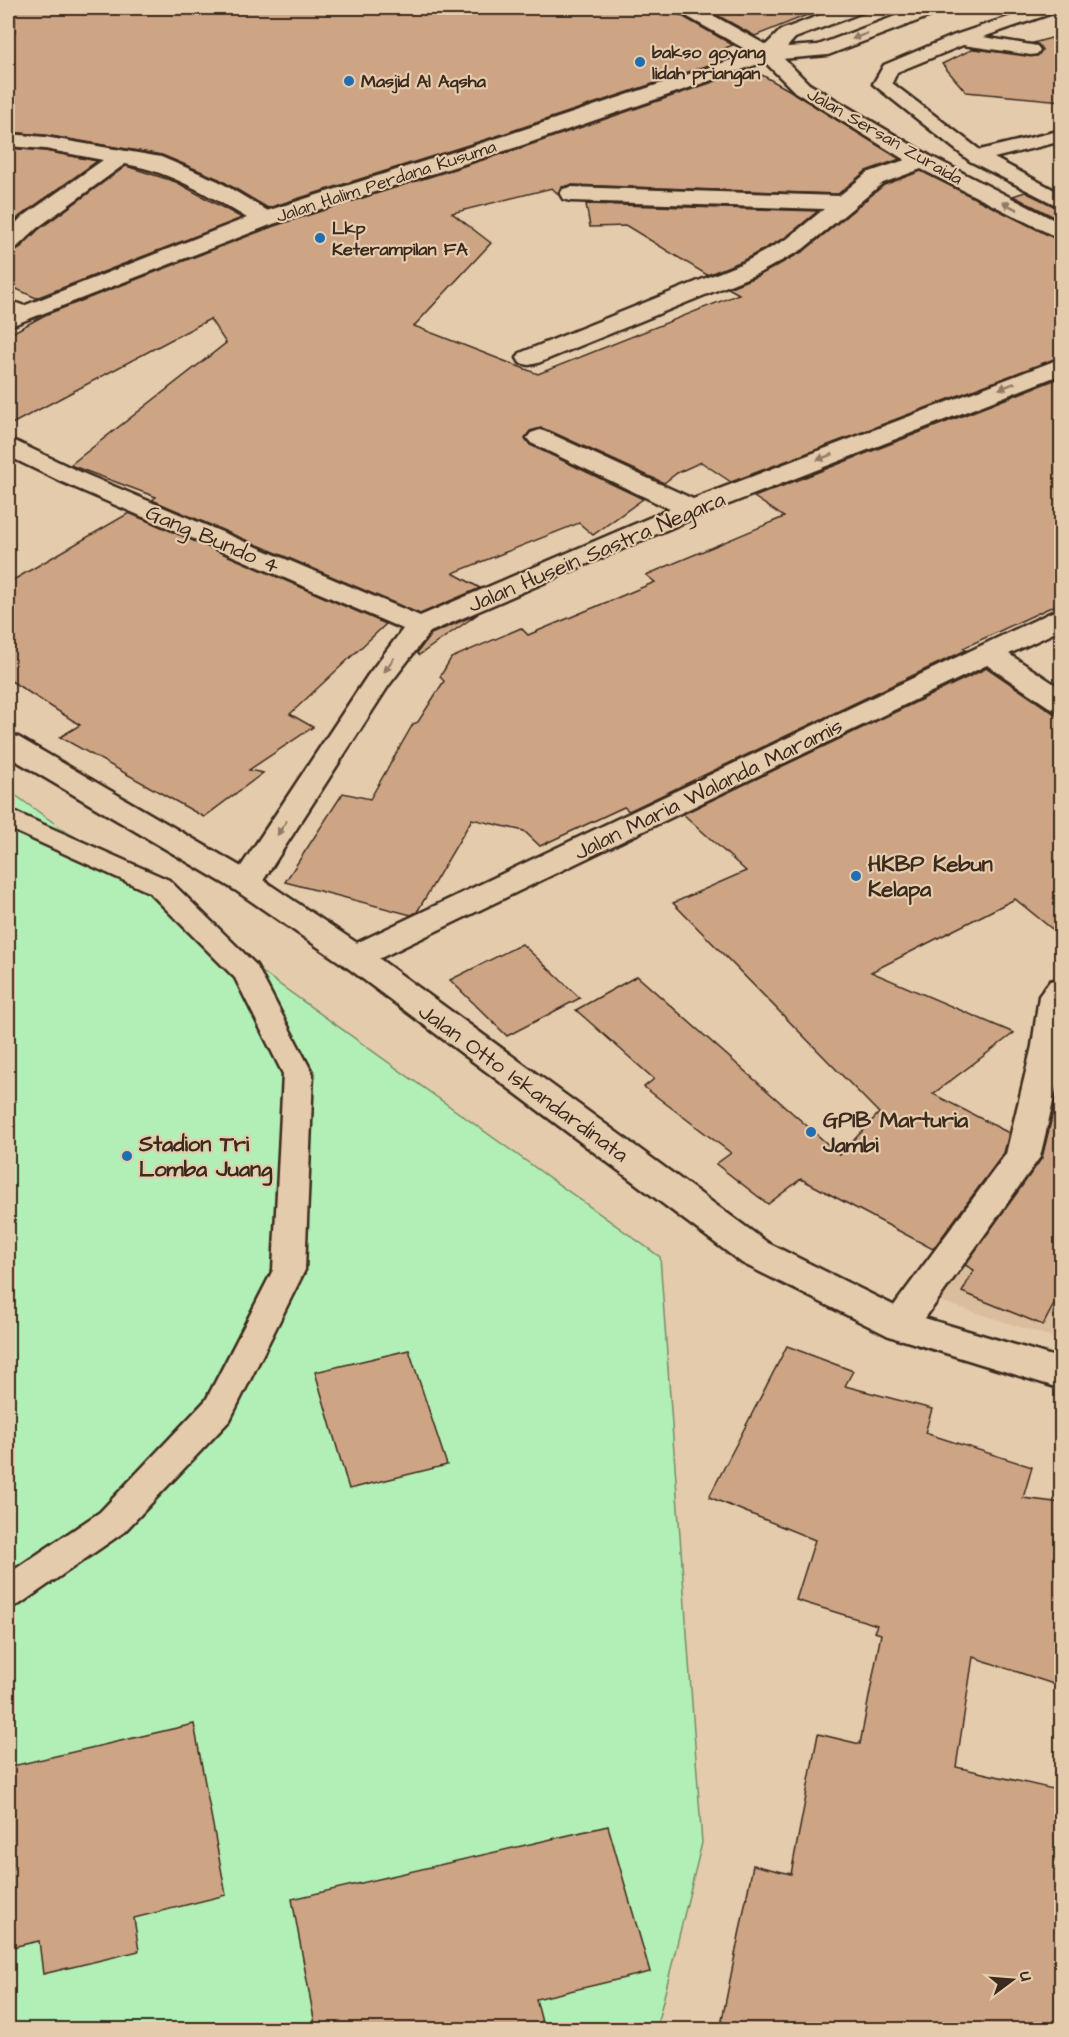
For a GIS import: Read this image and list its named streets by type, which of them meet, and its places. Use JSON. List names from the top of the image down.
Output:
{
  "streets": {
    "street": [
      "Jalan Sersan Zuraida",
      "Jalan Halim Perdana Kusuma",
      "Gang Bundo 4",
      "Jalan Husein Sastra Negara",
      "Jalan Maria Walanda Maramis",
      "Jalan Otto Iskandardinata"
    ]
  },
  "crossings": [
    ["Jalan Sersan Zuraida", "Jalan Halim Perdana Kusuma"],
    ["Gang Bundo 4", "Jalan Husein Sastra Negara"],
    ["Jalan Husein Sastra Negara", "Jalan Otto Iskandardinata"],
    ["Jalan Maria Walanda Maramis", "Jalan Otto Iskandardinata"]
  ],
  "one_way": ["Jalan Sersan Zuraida"],
  "places": [
    "bakso goyang lidah priangan",
    "Masjid Al Aqsha",
    "Lkp Keterampilan FA",
    "HKBP Kebun Kelapa",
    "GPIB Marturia Jambi",
    "Stadion Tri Lomba Juang"
  ],
  "north": "right"
}
